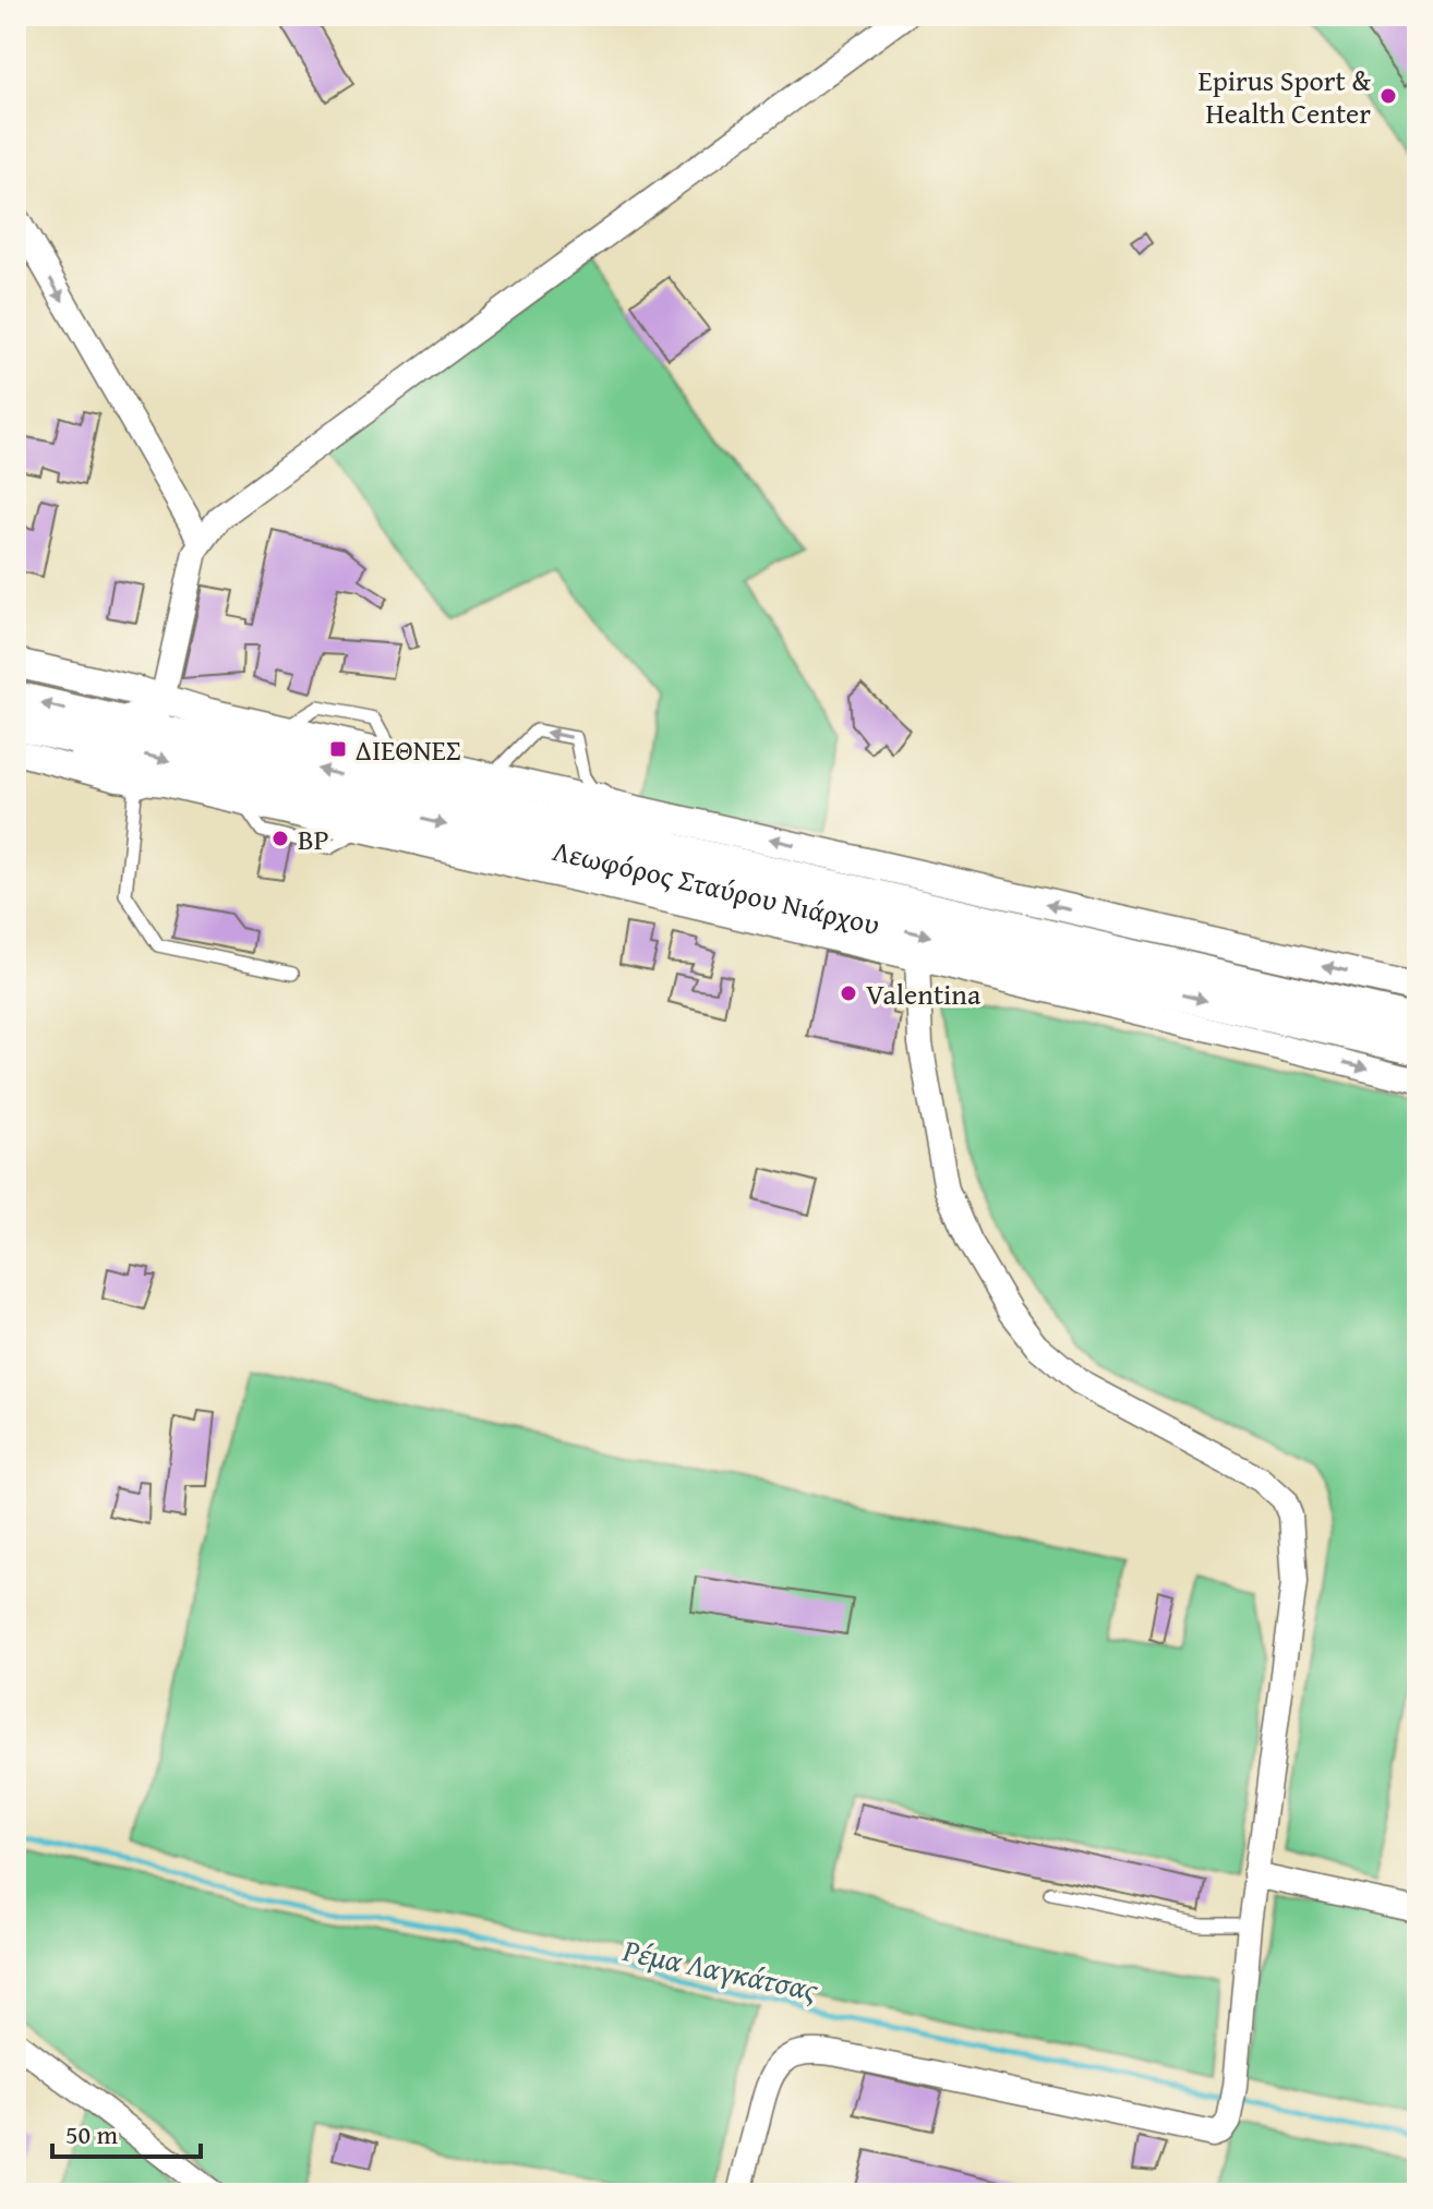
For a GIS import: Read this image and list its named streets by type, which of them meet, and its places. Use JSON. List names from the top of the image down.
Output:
{
  "streets": {
    "main road": ["Λεωφόρος Σταύρου Νιάρχου"]
  },
  "water": ["Ρέμα Λαγκάτσας"],
  "places": {
    "other": ["Epirus Sport & Health Center", "BP", "Valentina"],
    "transit": ["ΔΙΕΘΝΕΣ"]
  },
  "scale_bar": "50 m"
}
